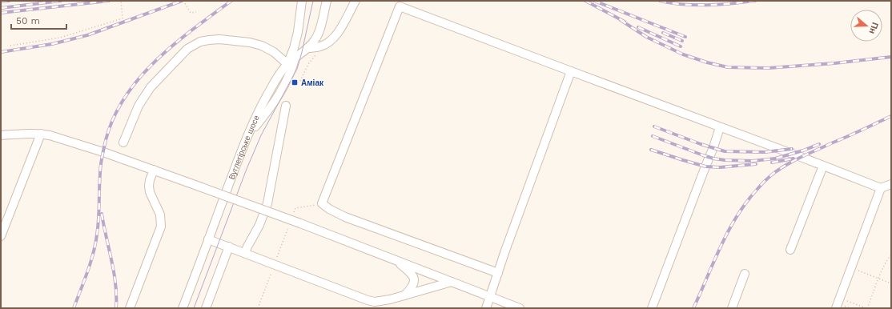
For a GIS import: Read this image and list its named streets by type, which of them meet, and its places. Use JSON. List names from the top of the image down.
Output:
{
  "streets": {
    "street": ["Вуглегірське шосе"]
  },
  "places": {
    "transit": ["Аміак"]
  },
  "scale_bar": "50 m",
  "north": "right"
}
